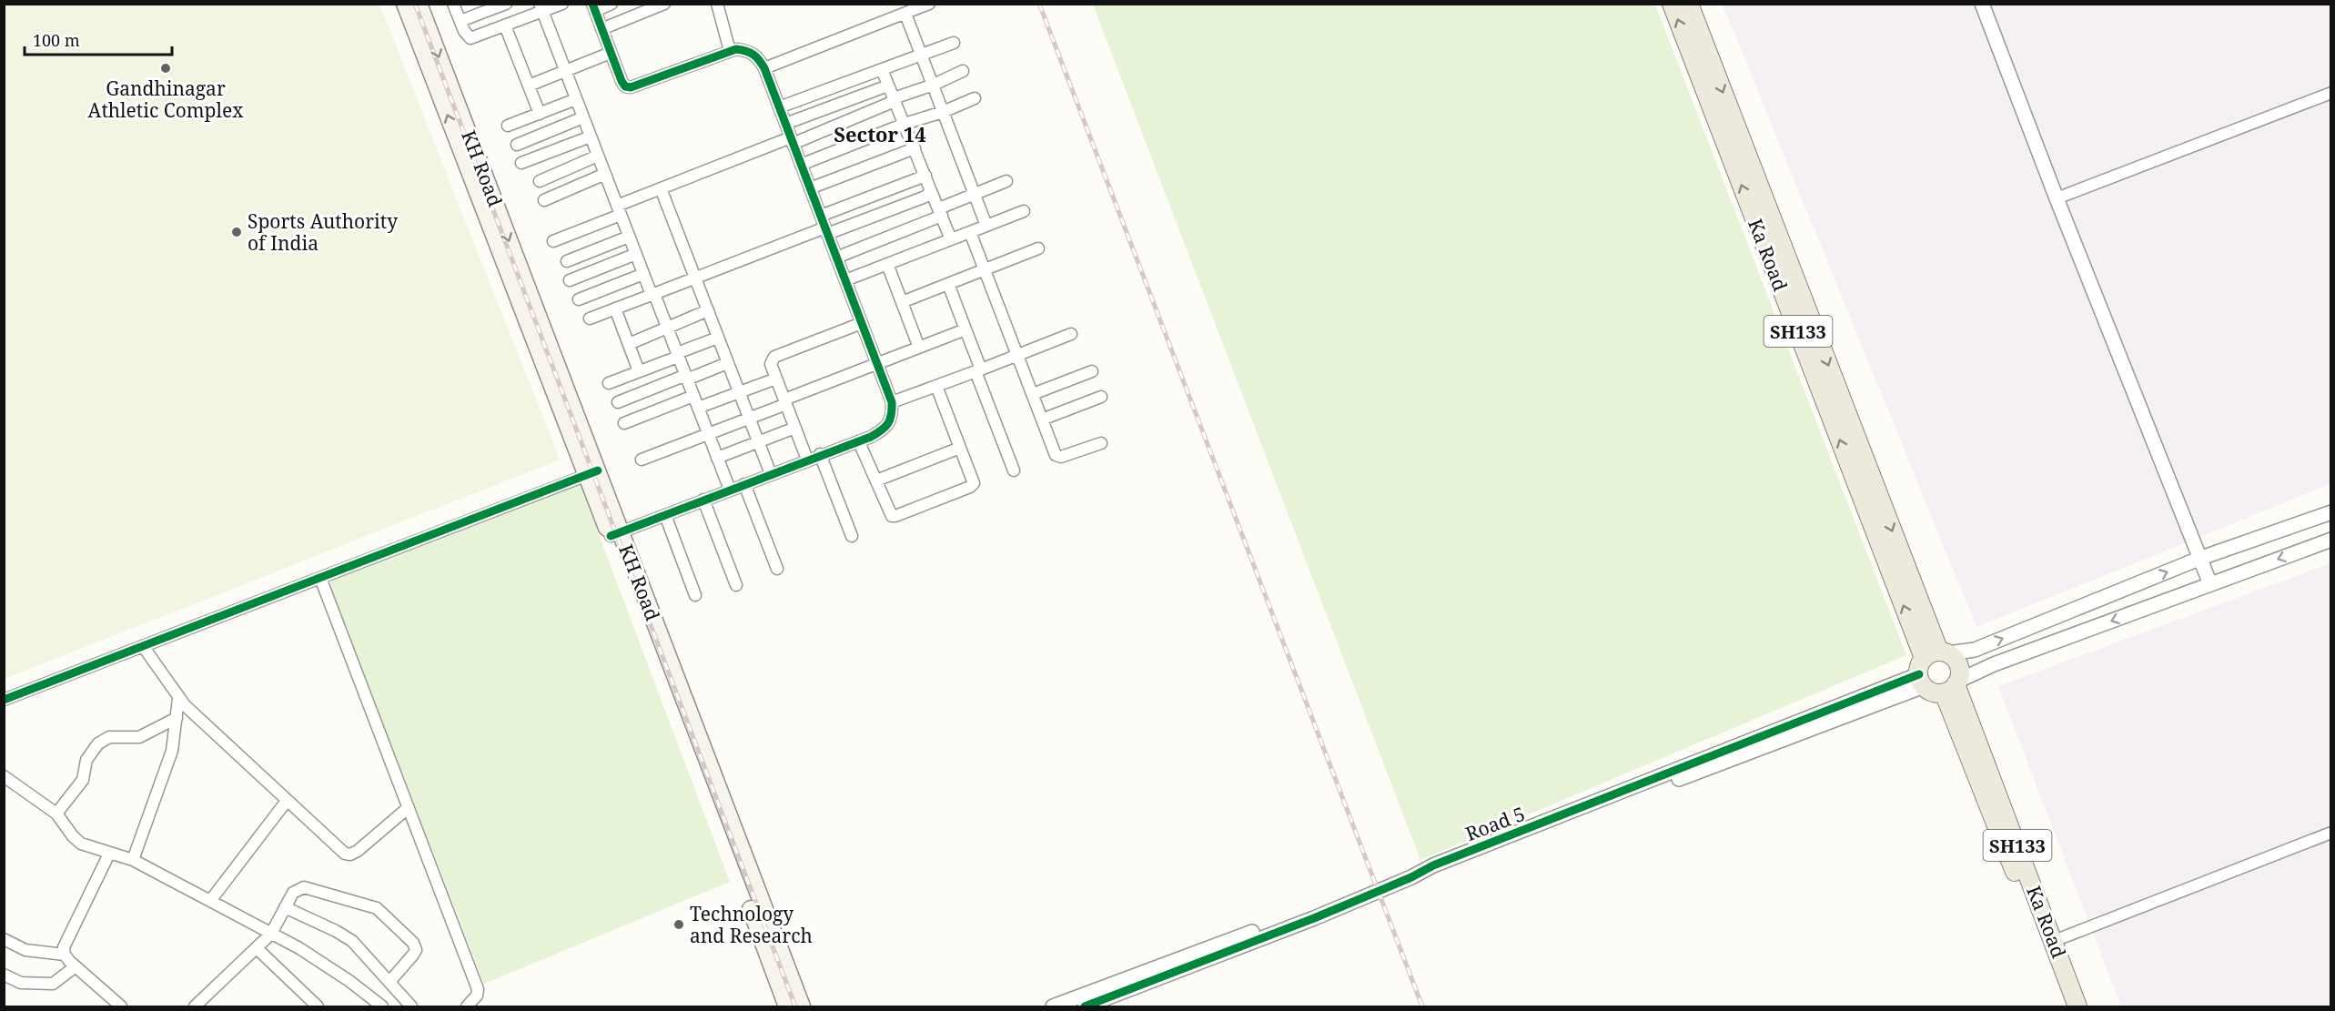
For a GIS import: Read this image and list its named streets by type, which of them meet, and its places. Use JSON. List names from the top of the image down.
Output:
{
  "streets": {
    "main road": ["KH Road", "Ka Road", "SH133"],
    "street": ["Road 5"]
  },
  "crossings": [
    ["Ka Road", "SH133"],
    ["Ka Road", "Road 5"],
    ["SH133", "Road 5"]
  ],
  "districts": ["Sector 14"],
  "places": ["Gandhinagar Athletic Complex", "Sports Authority of India", "Technology and Research"],
  "scale_bar": "100 m"
}
